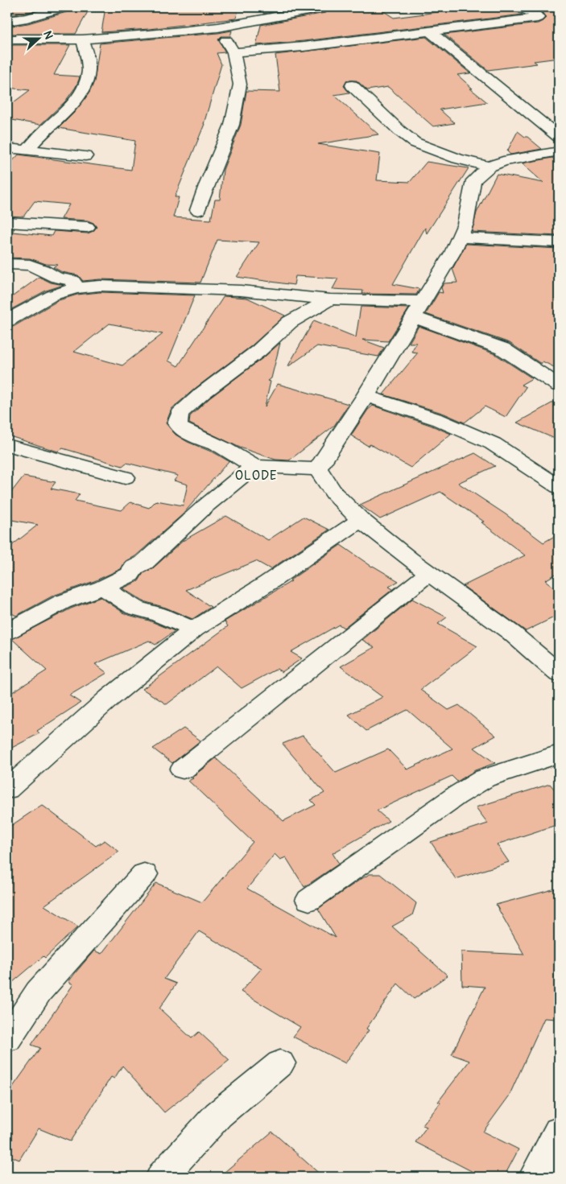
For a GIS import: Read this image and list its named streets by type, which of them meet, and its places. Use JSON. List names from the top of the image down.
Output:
{
  "districts": ["OLODE"],
  "north": "right"
}
